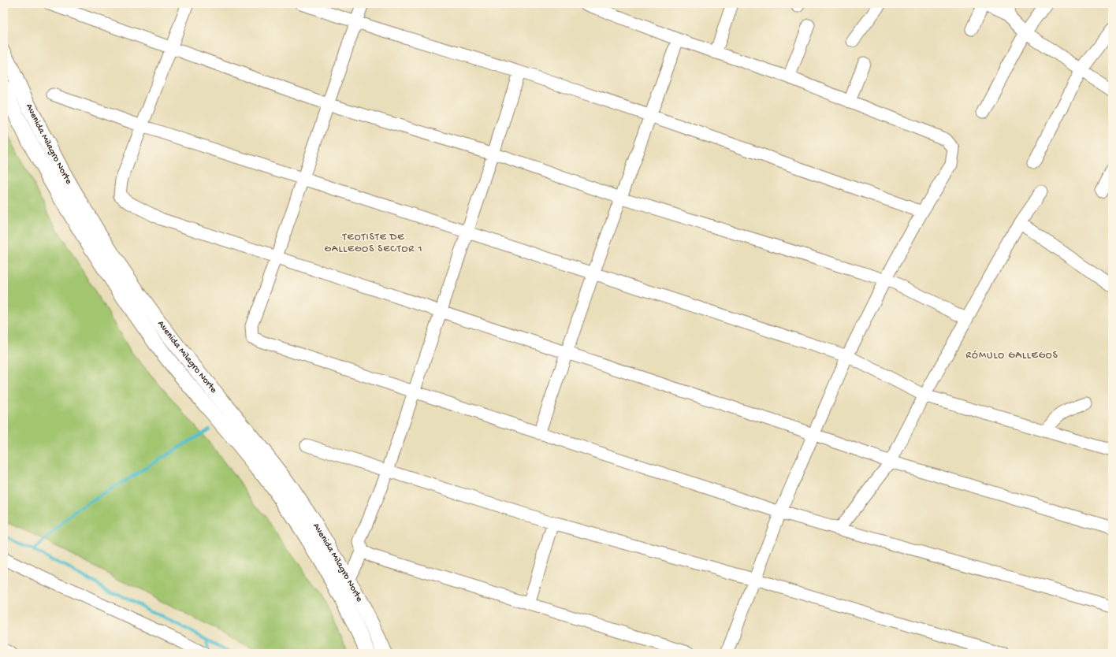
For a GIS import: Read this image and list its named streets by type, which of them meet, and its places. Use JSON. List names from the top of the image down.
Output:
{
  "streets": {
    "main road": ["Avenida Milagro Norte"]
  },
  "districts": ["TEOTISTE DE GALLEGOS SECTOR 1", "RÓMULO GALLEGOS"]
}
